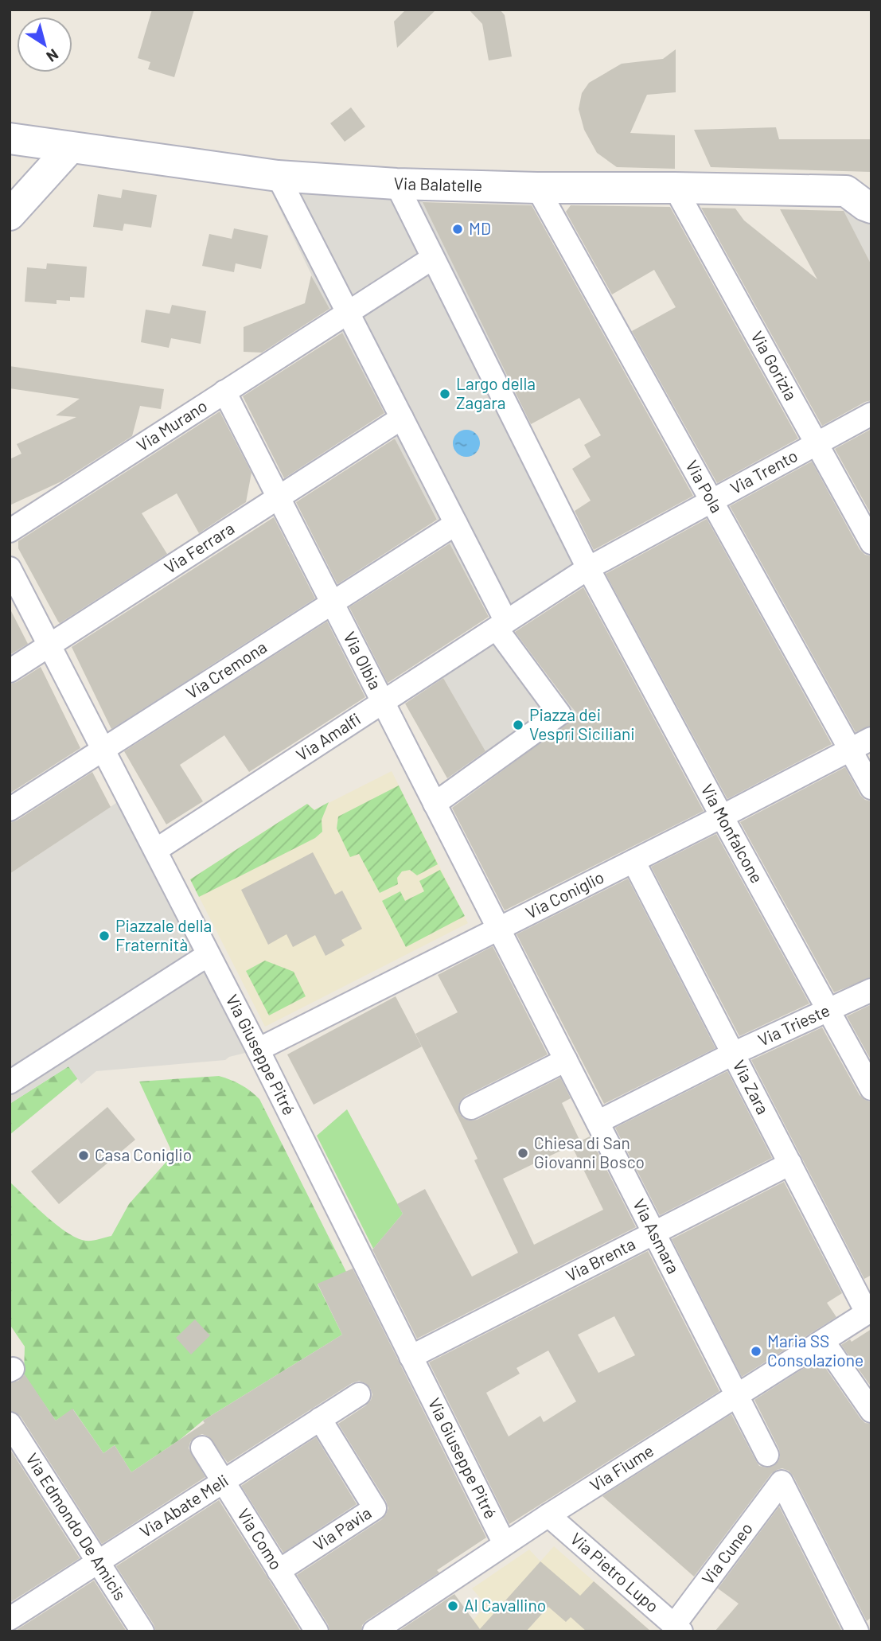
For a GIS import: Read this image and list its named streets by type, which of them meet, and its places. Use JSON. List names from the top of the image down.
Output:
{
  "streets": {
    "street": [
      "Via Balatelle",
      "Via Gorizia",
      "Via Murano",
      "Via Trento",
      "Via Pola",
      "Via Ferrara",
      "Via Olbia",
      "Via Cremona",
      "Via Amalfi",
      "Via Monfalcone",
      "Via Coniglio",
      "Via Trieste",
      "Via Giuseppe Pitré",
      "Via Zara",
      "Via Asmara",
      "Via Brenta",
      "Via Fiume",
      "Via Abate Meli",
      "Via Edmondo De Amicis",
      "Via Pavia",
      "Via Como",
      "Via Cuneo",
      "Via Pietro Lupo"
    ]
  },
  "crossings": [
    ["Via Balatelle", "Via Gorizia"],
    ["Via Balatelle", "Via Pola"],
    ["Via Balatelle", "Via Monfalcone"],
    ["Via Gorizia", "Via Trento"],
    ["Via Murano", "Via Olbia"],
    ["Via Murano", "Via Monfalcone"],
    ["Via Trento", "Via Pola"],
    ["Via Trento", "Via Amalfi"],
    ["Via Trento", "Via Monfalcone"],
    ["Via Pola", "Via Coniglio"],
    ["Via Ferrara", "Via Olbia"],
    ["Via Ferrara", "Via Giuseppe Pitré"],
    ["Via Olbia", "Via Cremona"],
    ["Via Olbia", "Via Amalfi"],
    ["Via Olbia", "Via Coniglio"],
    ["Via Olbia", "Via Asmara"],
    ["Via Cremona", "Via Giuseppe Pitré"],
    ["Via Amalfi", "Via Giuseppe Pitré"],
    ["Via Monfalcone", "Via Coniglio"],
    ["Via Monfalcone", "Via Trieste"],
    ["Via Coniglio", "Via Giuseppe Pitré"],
    ["Via Coniglio", "Via Zara"],
    ["Via Coniglio", "Via Asmara"],
    ["Via Trieste", "Via Zara"],
    ["Via Trieste", "Via Asmara"],
    ["Via Giuseppe Pitré", "Via Brenta"],
    ["Via Giuseppe Pitré", "Via Fiume"],
    ["Via Zara", "Via Brenta"],
    ["Via Zara", "Via Fiume"],
    ["Via Asmara", "Via Brenta"],
    ["Via Asmara", "Via Fiume"],
    ["Via Fiume", "Via Pietro Lupo"],
    ["Via Abate Meli", "Via Edmondo De Amicis"],
    ["Via Abate Meli", "Via Pavia"],
    ["Via Abate Meli", "Via Como"],
    ["Via Pavia", "Via Como"],
    ["Via Cuneo", "Via Pietro Lupo"]
  ],
  "places": [
    "MD",
    "Largo della Zagara",
    "Piazza dei Vespri Siciliani",
    "Piazzale della Fraternità",
    "Chiesa di San Giovanni Bosco",
    "Casa Coniglio",
    "Maria SS Consolazione",
    "Al Cavallino"
  ],
  "north": "bottom right"
}
